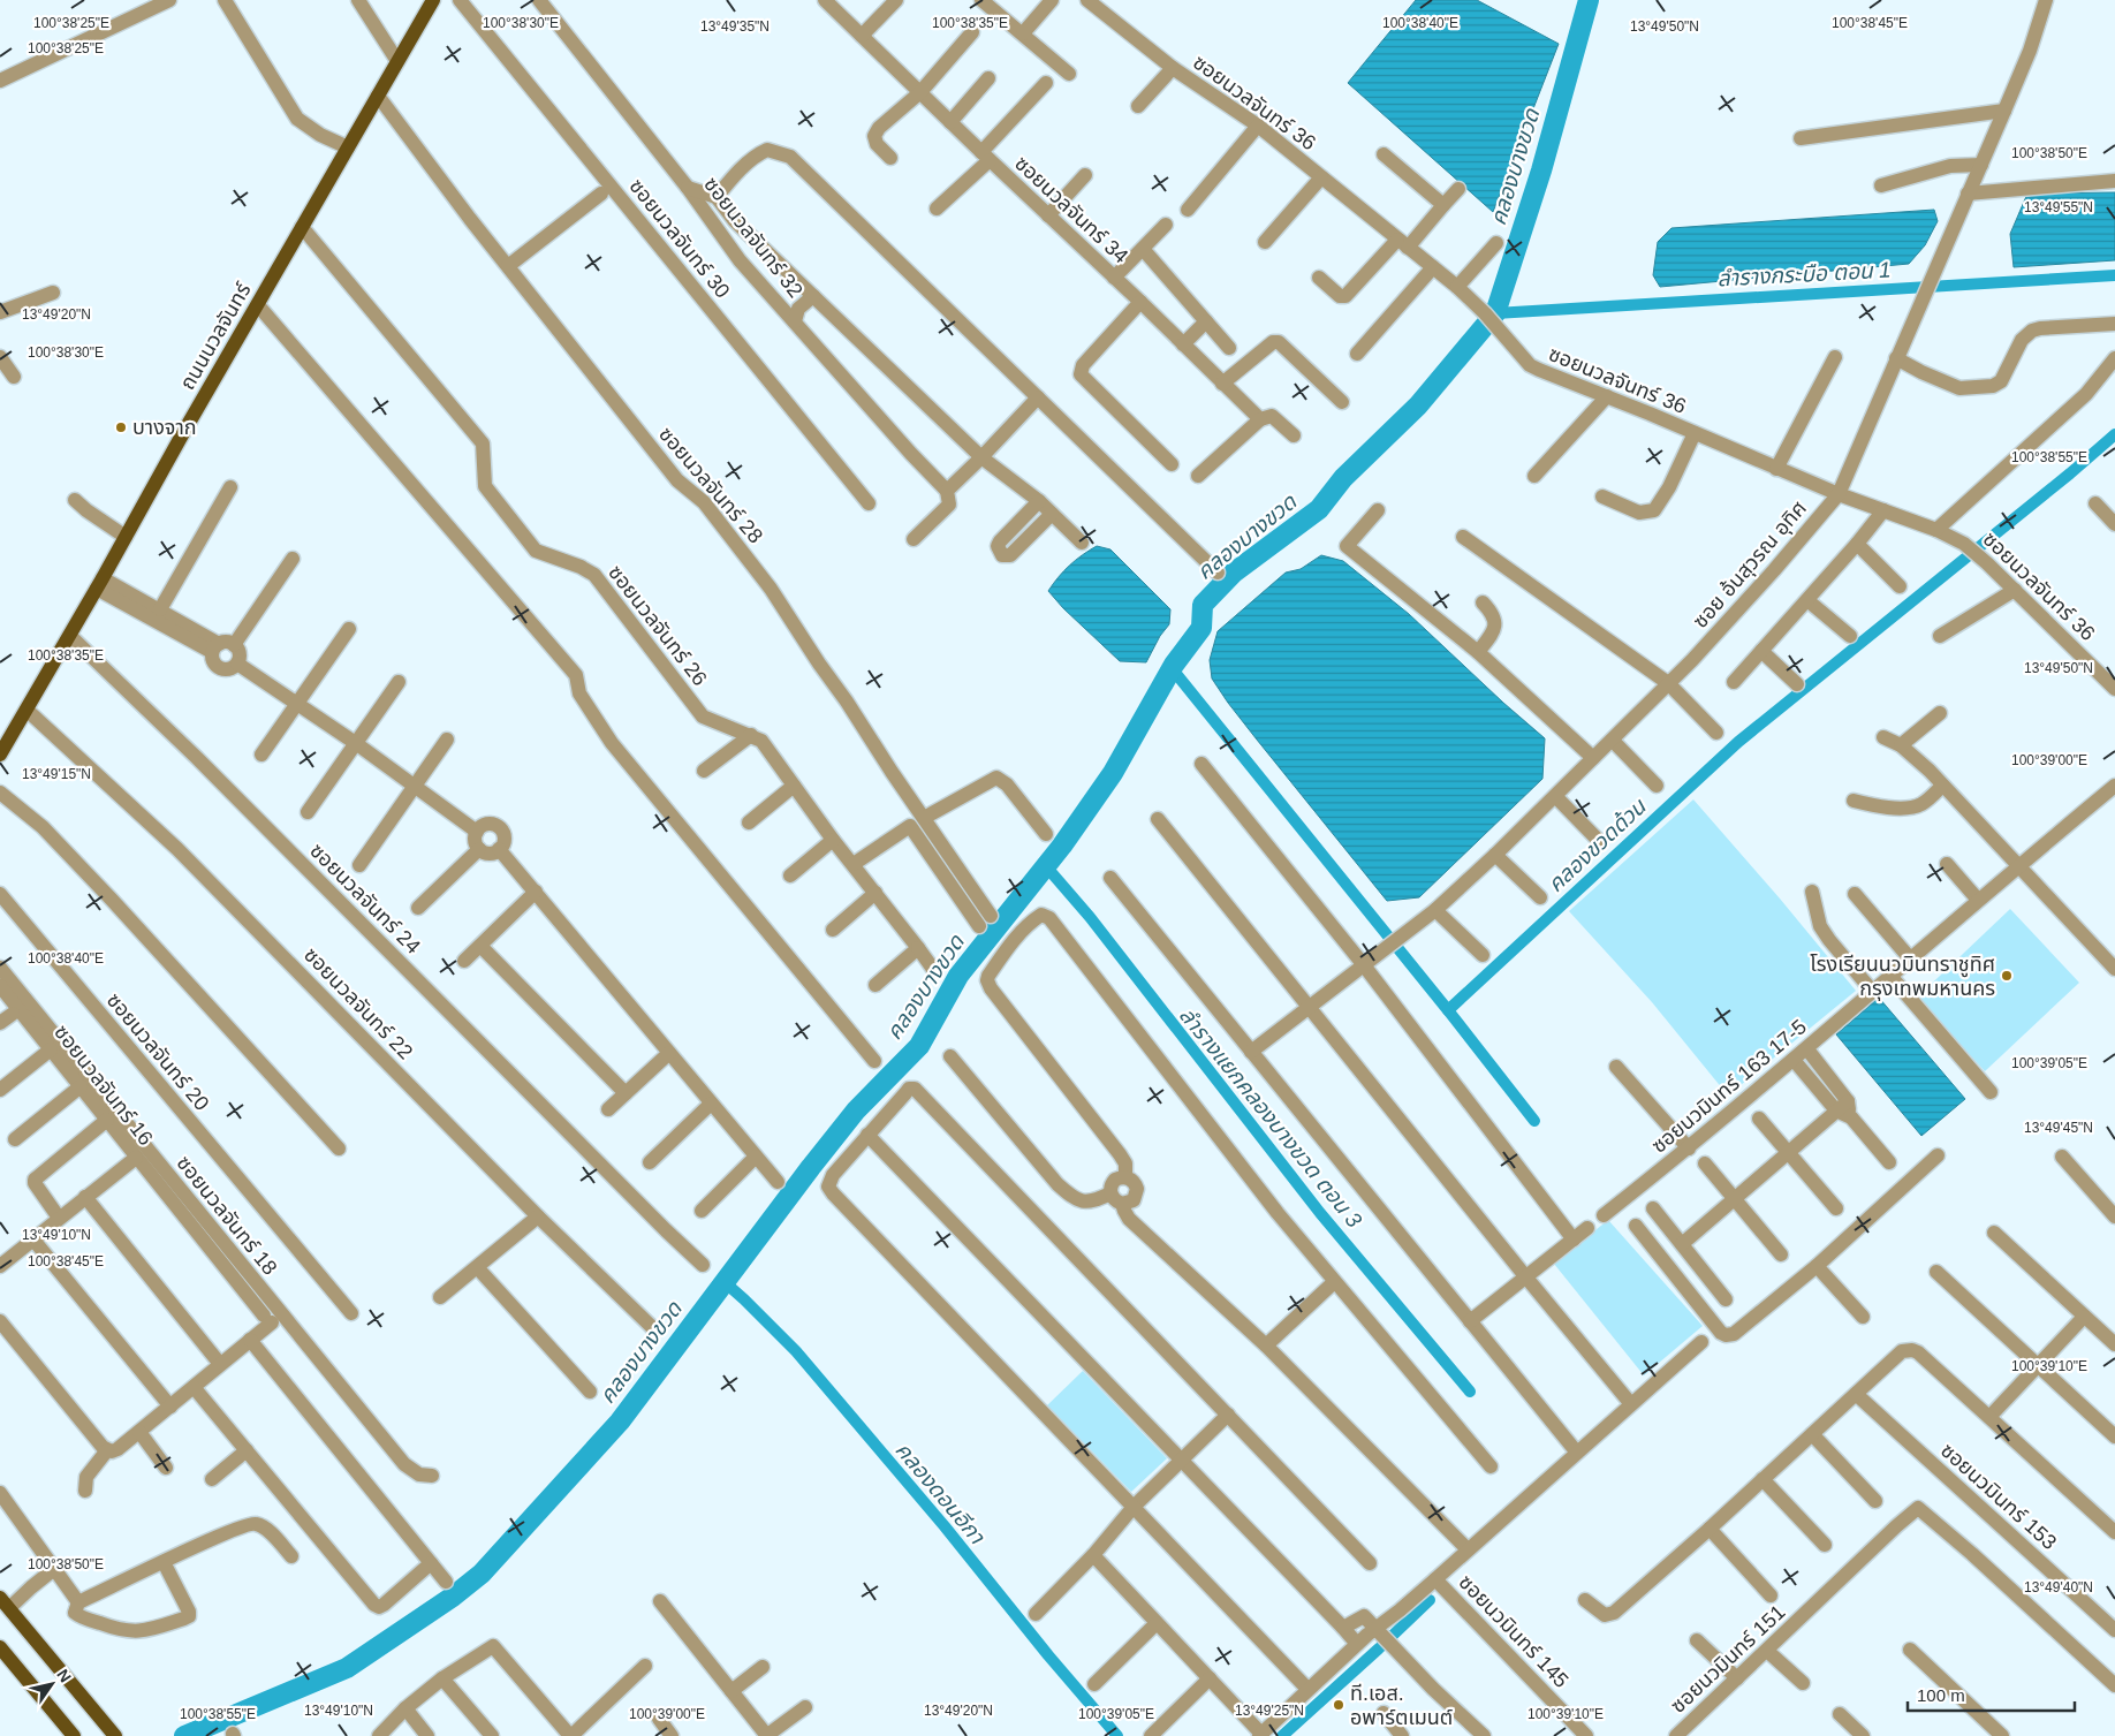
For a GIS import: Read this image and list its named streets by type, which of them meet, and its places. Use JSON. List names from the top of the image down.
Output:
{
  "streets": {
    "main road": ["ถนนนวลจันทร์"],
    "street": [
      "ซอยนวลจันทร์ 36",
      "ซอยนวลจันทร์ 34",
      "ซอยนวลจันทร์ 32",
      "ซอยนวลจันทร์ 30",
      "ซอยนวลจันทร์ 28",
      "ซอย อ้นสุวรณ อุทิศ",
      "ซอยนวลจันทร์ 26",
      "ซอยนวลจันทร์ 24",
      "ซอยนวลจันทร์ 22",
      "ซอยนวลจันทร์ 20",
      "ซอยนวลจันทร์ 16",
      "ซอยนวมินทร์ 163 17-5",
      "ซอยนวลจันทร์ 18",
      "ซอยนวมินทร์ 153",
      "ซอยนวมินทร์ 145",
      "ซอยนวมินทร์ 151"
    ]
  },
  "crossings": [
    ["ซอยนวลจันทร์ 36", "ซอย อ้นสุวรณ อุทิศ"],
    ["ถนนนวลจันทร์", "ซอยนวลจันทร์ 28"],
    ["ถนนนวลจันทร์", "ซอยนวลจันทร์ 26"],
    ["ถนนนวลจันทร์", "ซอยนวลจันทร์ 24"],
    ["ถนนนวลจันทร์", "ซอยนวลจันทร์ 22"],
    ["ซอยนวลจันทร์ 28", "ซอยนวลจันทร์ 26"],
    ["ซอยนวลจันทร์ 16", "ซอยนวลจันทร์ 18"]
  ],
  "water": [
    "คลองบางขวด",
    "ลำรางกระบือ ตอน 1",
    "คลองขวดด้วน",
    "ลำรางแยกคลองบางขวด ตอน 3",
    "คลองดอนอีกา"
  ],
  "places": ["บางจาก", "โรงเรียนนวมินทราชูทิศ กรุงเทพมหานคร", "ที.เอส. อพาร์ตเมนต์"],
  "scale_bar": "100 m",
  "north": "top right",
  "coordinates": [
    "100°38'45\"E",
    "100°38'25\"E",
    "100°38'30\"E",
    "100°38'35\"E",
    "100°38'40\"E",
    "13°49'35\"N",
    "13°49'50\"N",
    "100°38'50\"E",
    "13°49'55\"N",
    "13°49'20\"N",
    "100°38'55\"E",
    "100°39'00\"E",
    "13°49'15\"N",
    "100°39'05\"E",
    "13°49'45\"N",
    "13°49'10\"N",
    "100°39'10\"E",
    "13°49'40\"N",
    "13°49'25\"N"
  ]
}
